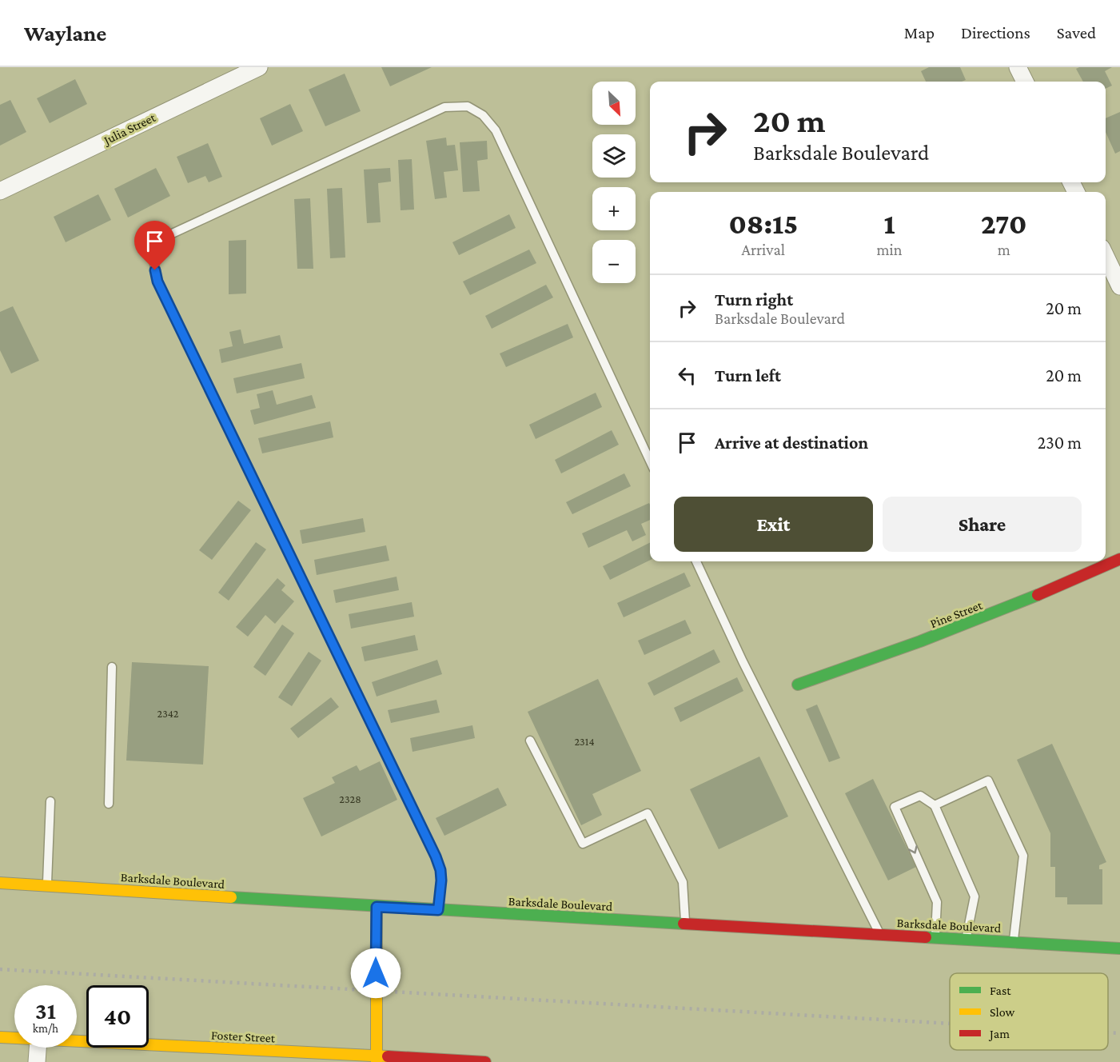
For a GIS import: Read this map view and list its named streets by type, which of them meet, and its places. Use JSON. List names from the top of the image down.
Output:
{
  "streets": {
    "main road": ["Pine Street", "Barksdale Boulevard", "Foster Street"],
    "street": ["Julia Street"]
  },
  "house_numbers": ["2342", "2314", "2328"],
  "legend": ["Fast", "Slow", "Jam"],
  "north": "bottom right",
  "page": {
    "header": "Waylane",
    "nav": ["Map", "Directions", "Saved"],
    "map_buttons": ["+", "−"],
    "turn": ["20 m", "Barksdale Boulevard"],
    "eta": [
      "08:15",
      "Arrival",
      "1",
      "min",
      "270",
      "m"
    ],
    "list": [
      {
        "name": "Turn right",
        "note": "Barksdale Boulevard",
        "value": "20 m"
      },
      {
        "name": "Turn left",
        "value": "20 m"
      },
      {
        "name": "Arrive at destination",
        "value": "230 m"
      }
    ],
    "buttons": ["Exit", "Share"],
    "speed": "31 km/h",
    "limit": "40"
  }
}
